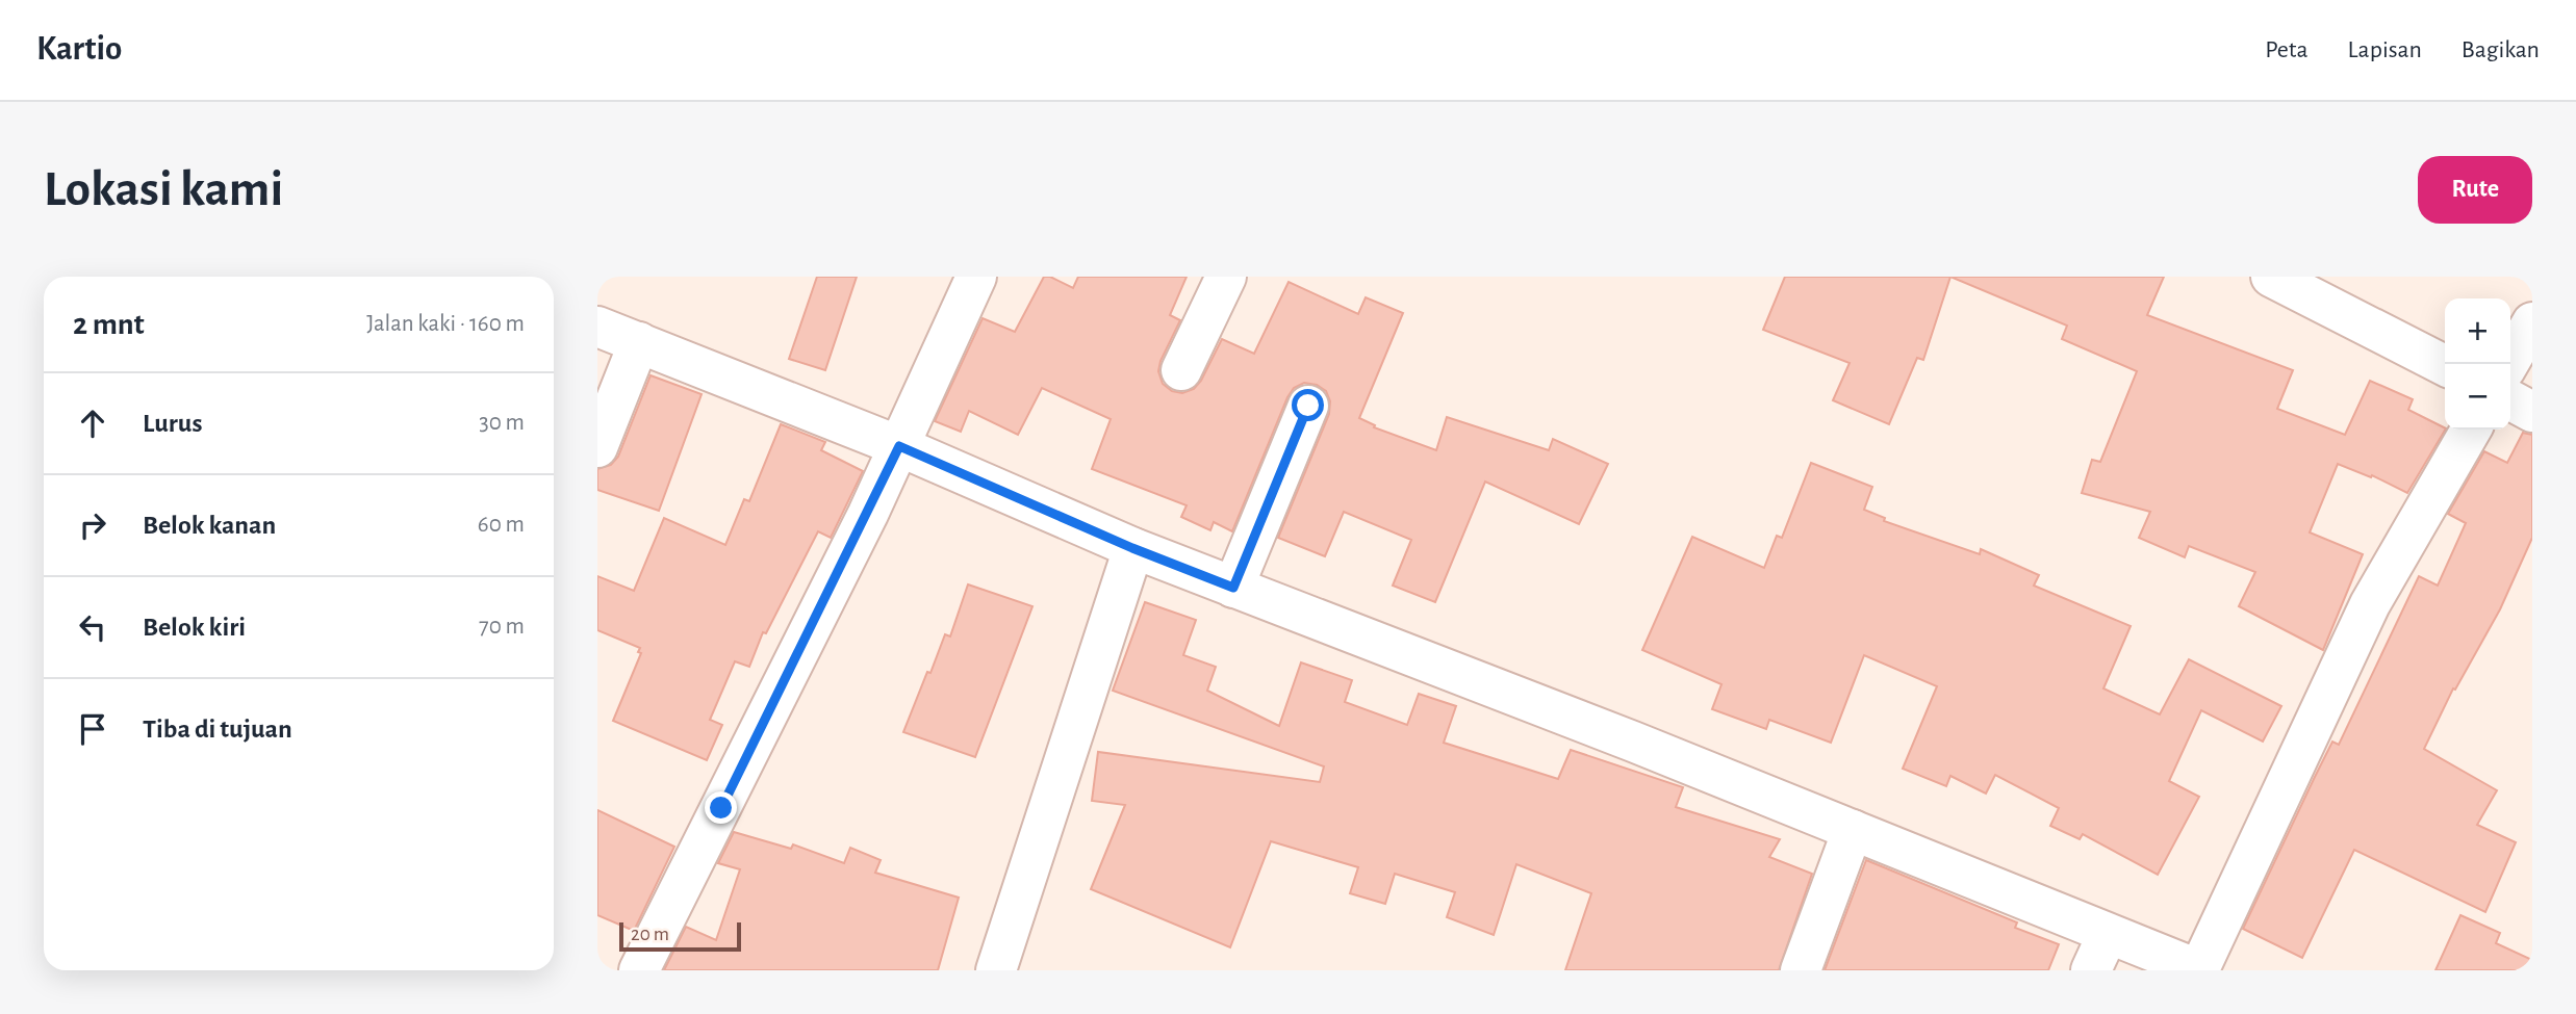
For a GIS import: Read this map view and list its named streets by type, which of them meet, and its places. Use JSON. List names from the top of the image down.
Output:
{
  "scale_bar": "20 m",
  "page": {
    "header": "Kartio",
    "nav": ["Peta", "Lapisan", "Bagikan"],
    "buttons": "Rute",
    "title": "Lokasi kami",
    "heading": ["2 mnt", "Jalan kaki · 160 m"],
    "map_buttons": ["+", "−"],
    "list": [
      ["Lurus", "30 m"],
      ["Belok kanan", "60 m"],
      ["Belok kiri", "70 m"],
      "Tiba di tujuan"
    ],
    "scale": "20 m"
  }
}
